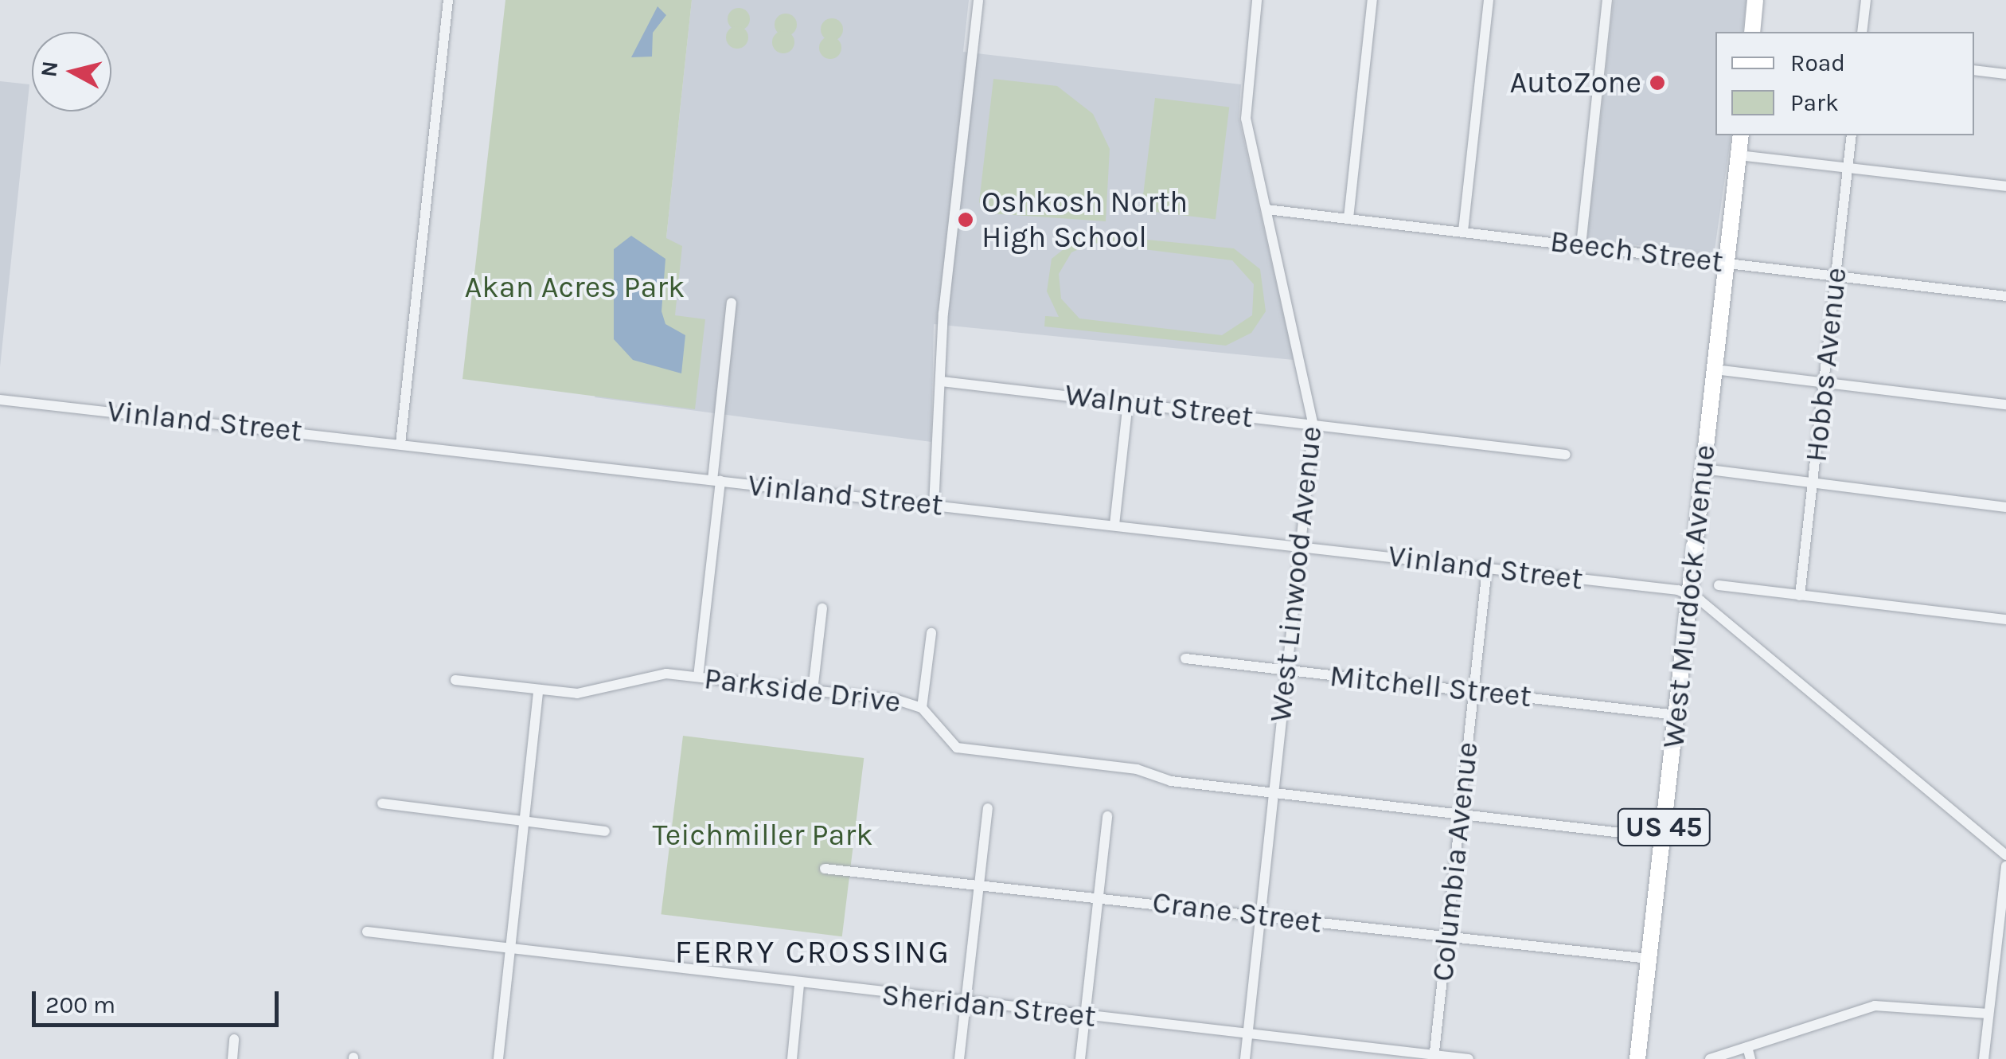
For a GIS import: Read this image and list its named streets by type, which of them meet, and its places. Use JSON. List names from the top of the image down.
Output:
{
  "streets": {
    "main road": ["West Murdock Avenue", "US 45"],
    "street": [
      "Beech Street",
      "Hobbs Avenue",
      "Walnut Street",
      "Vinland Street",
      "West Linwood Avenue",
      "Mitchell Street",
      "Parkside Drive",
      "Columbia Avenue",
      "Crane Street",
      "Sheridan Street"
    ]
  },
  "crossings": [
    ["Beech Street", "Hobbs Avenue"],
    ["Beech Street", "West Linwood Avenue"],
    ["Beech Street", "West Murdock Avenue"],
    ["Walnut Street", "West Linwood Avenue"],
    ["Vinland Street", "West Linwood Avenue"],
    ["Vinland Street", "West Murdock Avenue"],
    ["Vinland Street", "Columbia Avenue"],
    ["West Linwood Avenue", "Mitchell Street"],
    ["West Linwood Avenue", "Parkside Drive"],
    ["West Linwood Avenue", "Crane Street"],
    ["West Linwood Avenue", "Sheridan Street"],
    ["West Murdock Avenue", "Mitchell Street"],
    ["West Murdock Avenue", "Parkside Drive"],
    ["West Murdock Avenue", "Crane Street"],
    ["Mitchell Street", "Columbia Avenue"],
    ["Parkside Drive", "Columbia Avenue"],
    ["Columbia Avenue", "Crane Street"],
    ["Columbia Avenue", "Sheridan Street"]
  ],
  "districts": ["FERRY CROSSING"],
  "parks": ["Akan Acres Park", "Teichmiller Park"],
  "places": ["AutoZone", "Oshkosh North High School"],
  "legend": ["Road", "Park"],
  "scale_bar": "200 m",
  "north": "left"
}
